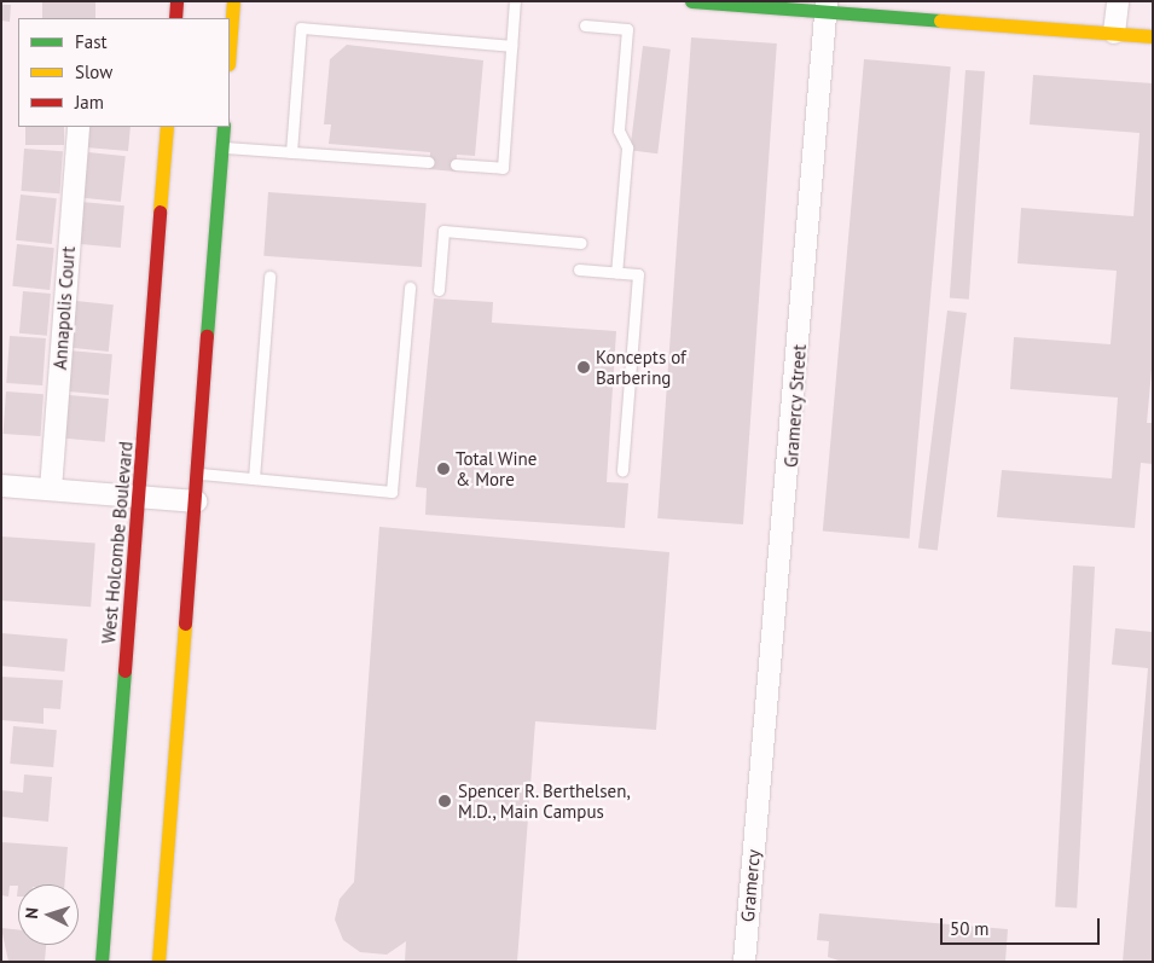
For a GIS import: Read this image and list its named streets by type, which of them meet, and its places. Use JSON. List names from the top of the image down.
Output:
{
  "streets": {
    "main road": ["West Holcombe Boulevard"],
    "street": ["Annapolis Court", "Gramercy Street", "Gramercy"]
  },
  "crossings": [
    ["Gramercy Street", "Gramercy"]
  ],
  "places": ["Koncepts of Barbering", "Total Wine & More", "Spencer R. Berthelsen, M.D., Main Campus"],
  "legend": ["Fast", "Slow", "Jam"],
  "scale_bar": "50 m",
  "north": "left"
}
